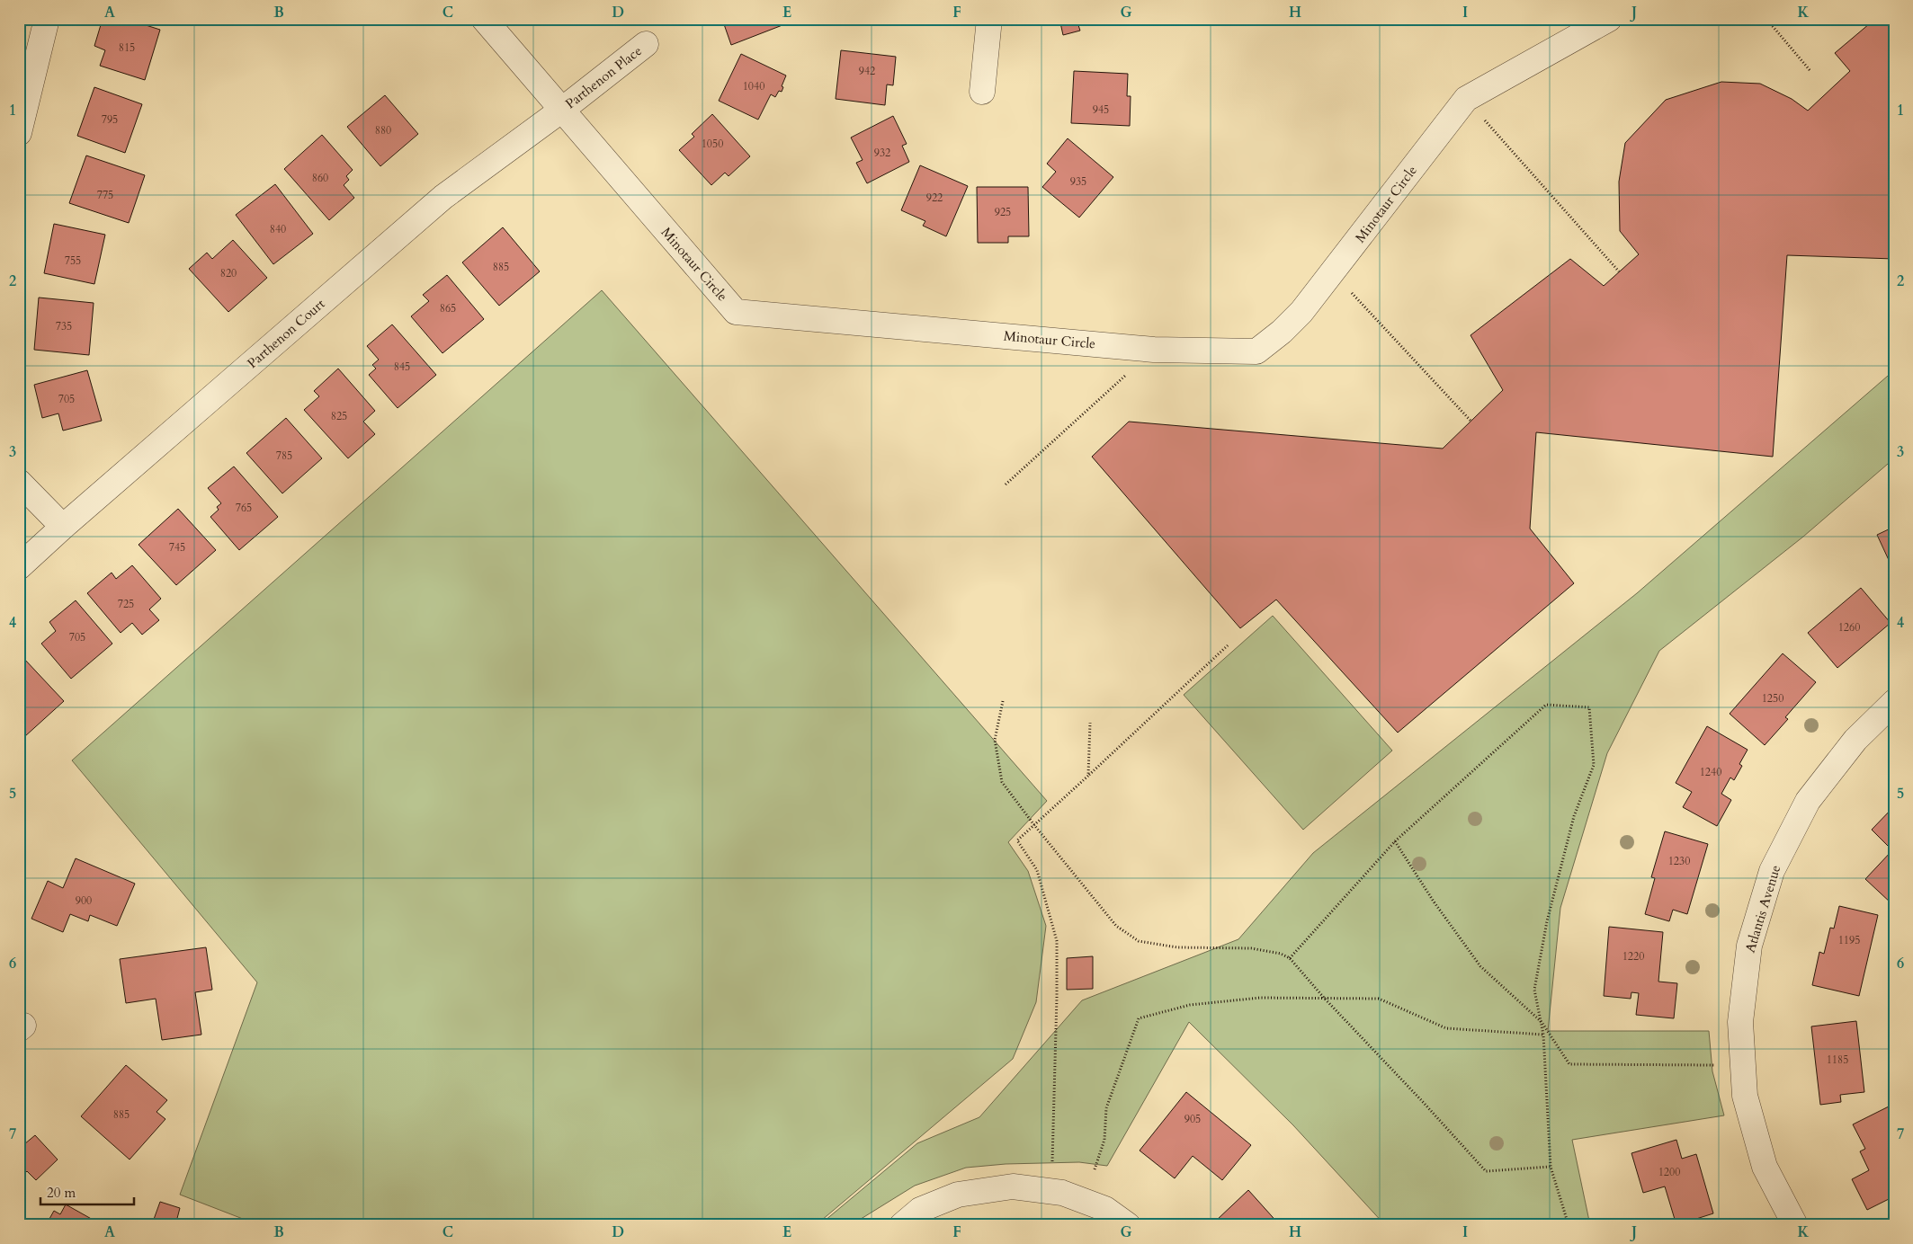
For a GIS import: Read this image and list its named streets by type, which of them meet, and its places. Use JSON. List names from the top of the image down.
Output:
{
  "streets": {
    "street": [
      "Parthenon Place",
      "Minotaur Circle",
      "Parthenon Court",
      "Atlantis Avenue"
    ]
  },
  "crossings": [
    ["Parthenon Place", "Minotaur Circle"],
    ["Parthenon Place", "Parthenon Court"],
    ["Minotaur Circle", "Parthenon Court"]
  ],
  "house_numbers": [
    "815",
    "942",
    "1040",
    "945",
    "795",
    "880",
    "1050",
    "932",
    "860",
    "935",
    "775",
    "922",
    "925",
    "840",
    "755",
    "885",
    "820",
    "865",
    "735",
    "845",
    "705",
    "825",
    "785",
    "765",
    "745",
    "725",
    "1260",
    "705",
    "1250",
    "1240",
    "1230",
    "900",
    "1195",
    "1220",
    "1185",
    "885",
    "905",
    "1200"
  ],
  "scale_bar": "20 m",
  "grid": {
    "columns": [
      "A",
      "B",
      "C",
      "D",
      "E",
      "F",
      "G",
      "H",
      "I",
      "J",
      "K"
    ],
    "rows": [
      "1",
      "2",
      "3",
      "4",
      "5",
      "6",
      "7"
    ]
  }
}
